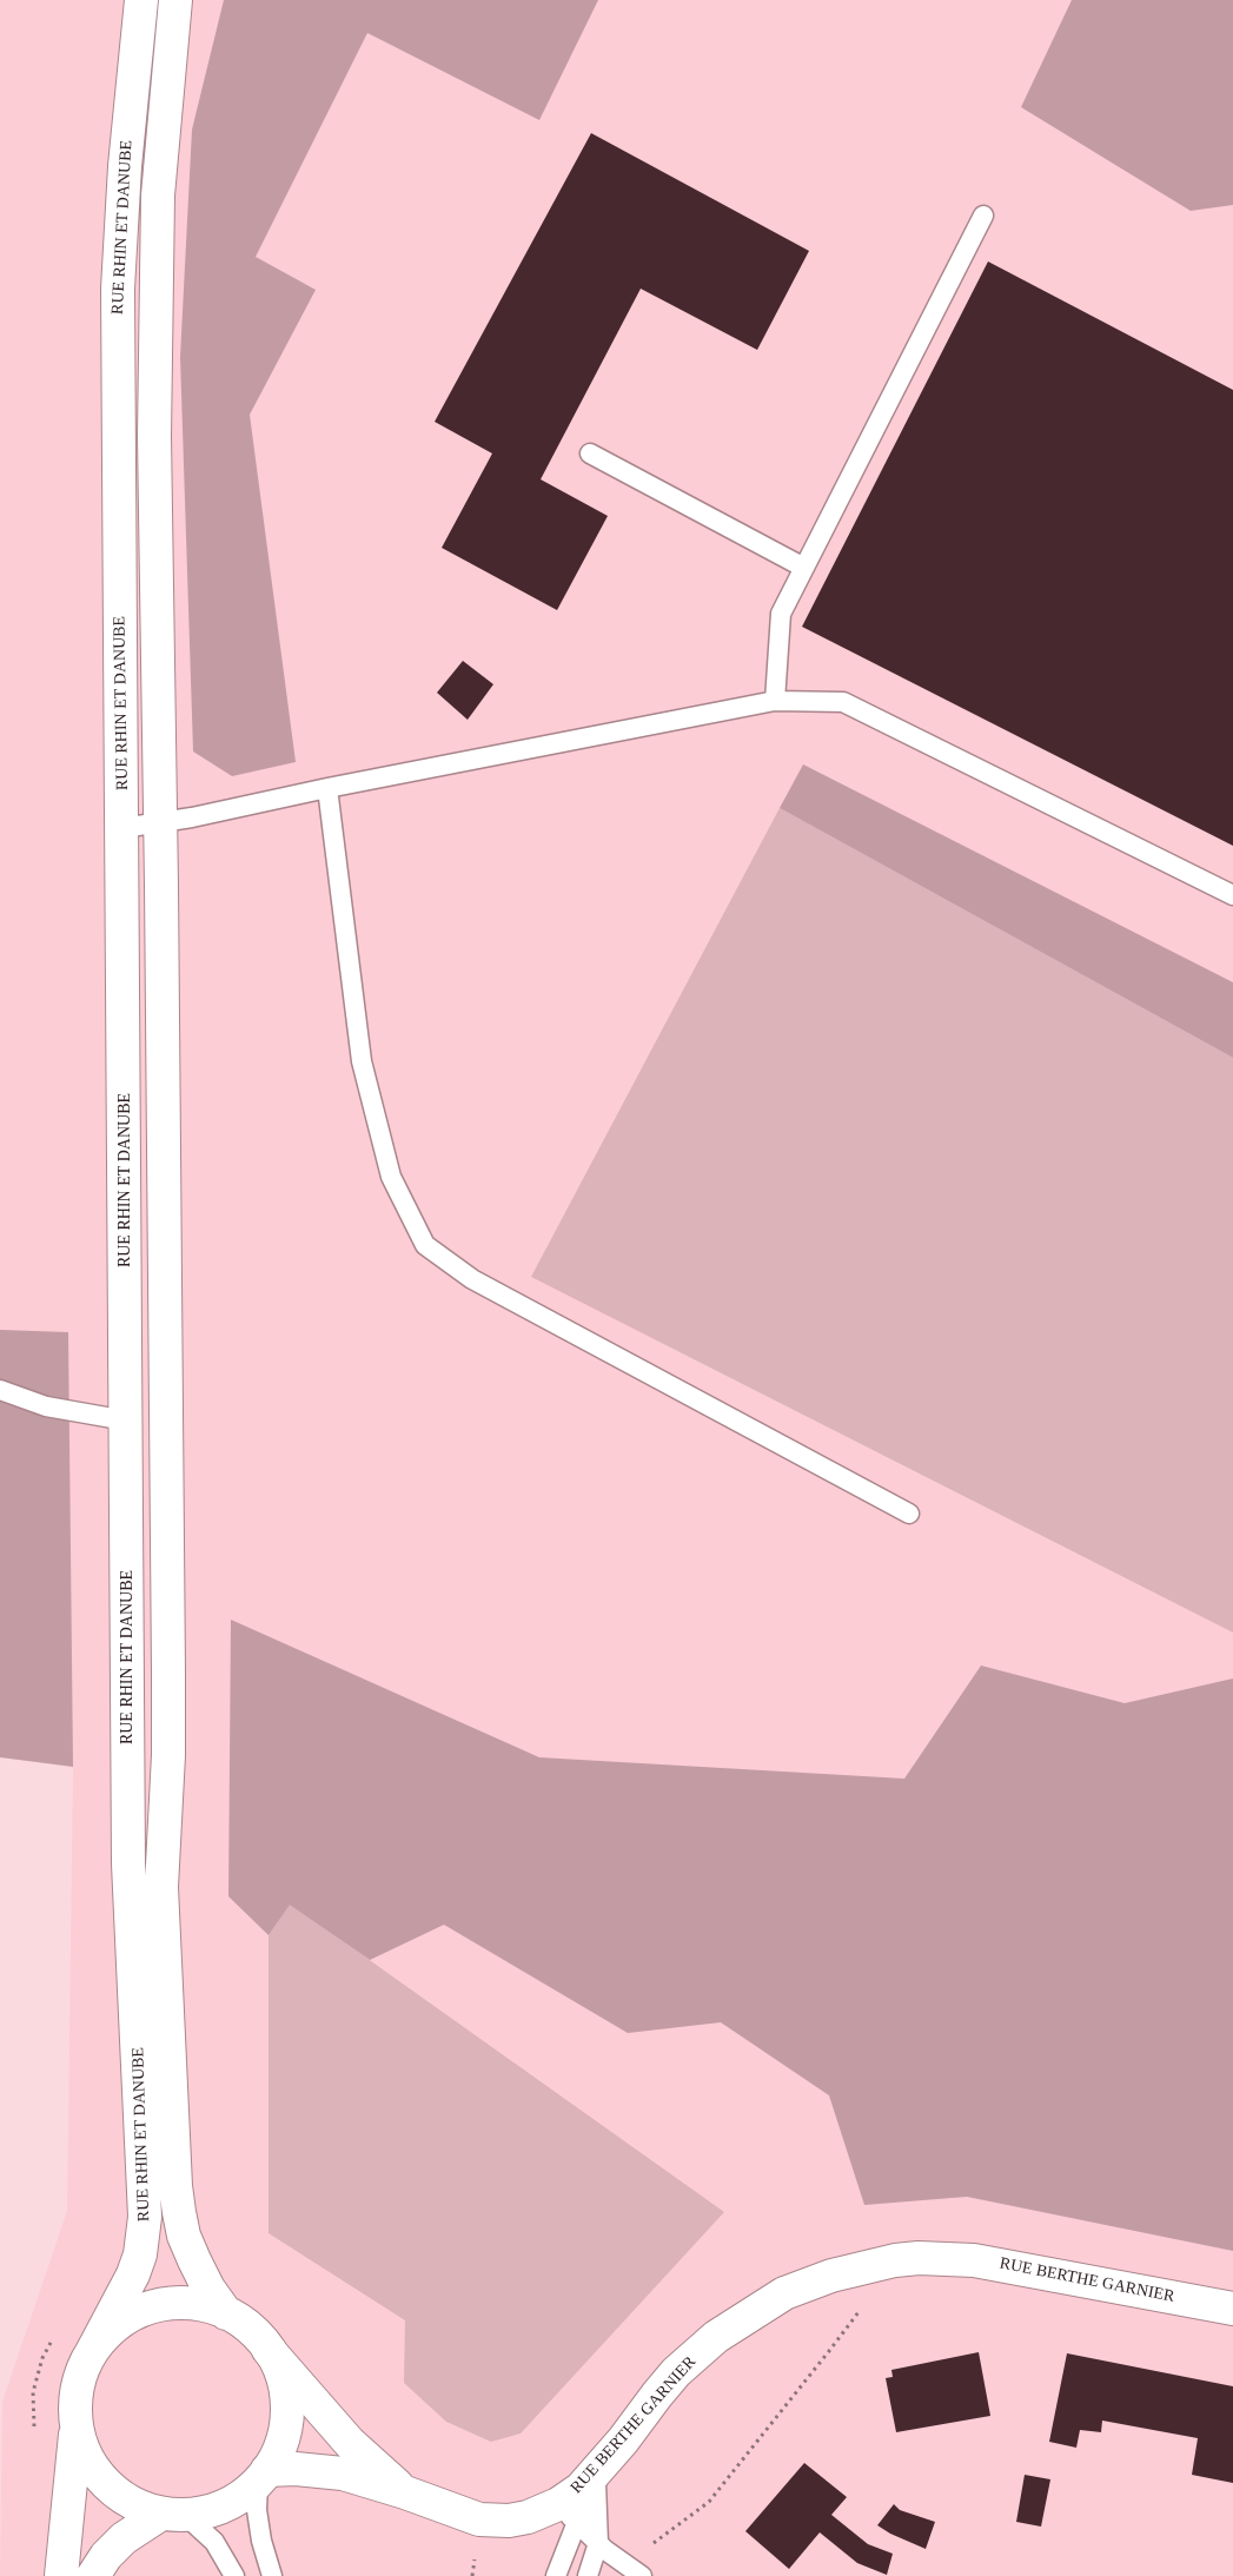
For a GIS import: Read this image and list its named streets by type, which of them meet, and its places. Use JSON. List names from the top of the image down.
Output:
{
  "streets": {
    "main road": ["RUE RHIN ET DANUBE", "RUE BERTHE GARNIER"]
  },
  "crossings": [
    ["RUE RHIN ET DANUBE", "RUE BERTHE GARNIER"]
  ]
}
